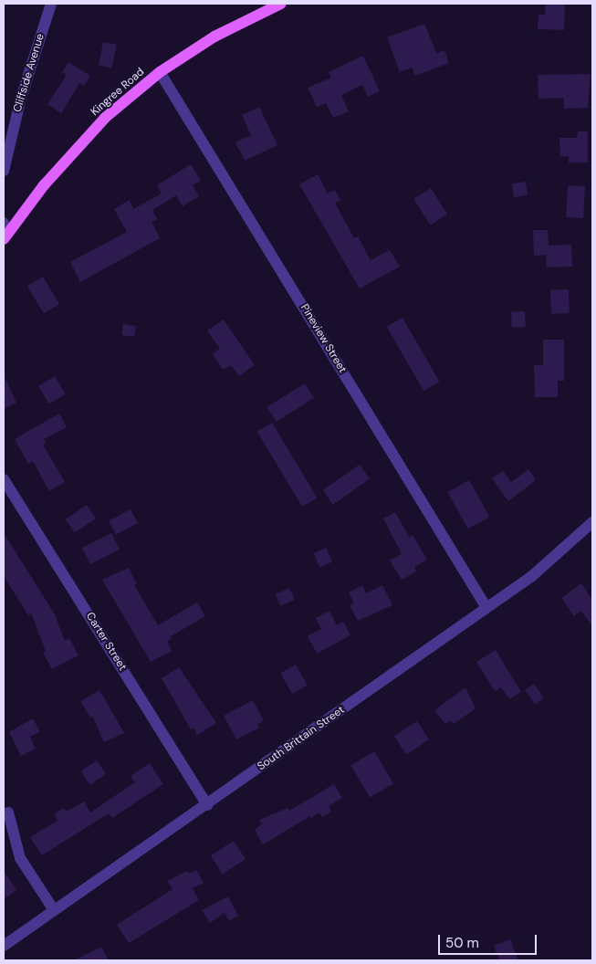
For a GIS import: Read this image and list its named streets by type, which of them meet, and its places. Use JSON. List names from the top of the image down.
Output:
{
  "streets": {
    "main road": ["Kingree Road"],
    "street": [
      "Cliffside Avenue",
      "Pineview Street",
      "Carter Street",
      "South Brittain Street"
    ]
  },
  "crossings": [
    ["Kingree Road", "Pineview Street"],
    ["Pineview Street", "South Brittain Street"],
    ["Carter Street", "South Brittain Street"]
  ],
  "scale_bar": "50 m"
}
